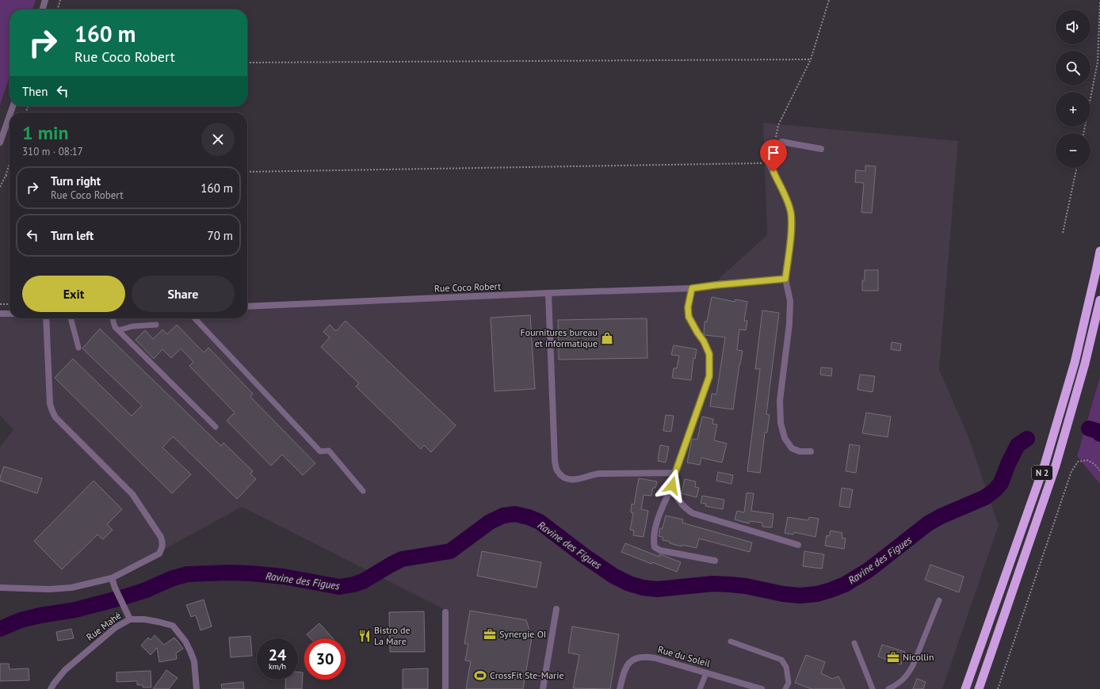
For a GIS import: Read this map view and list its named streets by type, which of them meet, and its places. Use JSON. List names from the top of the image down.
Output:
{
  "streets": {
    "highway": ["N 2"],
    "street": ["Rue Coco Robert", "Rue Mahé", "Rue du Soleil"]
  },
  "water": ["Ravine des Figues"],
  "places": {
    "shop": ["Fournitures bureau et informatique"],
    "office": ["Synergie OI", "Nicollin"],
    "restaurant": ["Bistro de La Mare"],
    "sports": ["CrossFit Ste-Marie"]
  },
  "page": {
    "map_buttons": ["+", "−"],
    "turn": ["160 m", "Rue Coco Robert"],
    "then": "Then",
    "heading": ["1 min", "310 m · 08:17"],
    "list": [
      {
        "name": "Turn right",
        "note": "Rue Coco Robert",
        "value": "160 m"
      },
      {
        "name": "Turn left",
        "value": "70 m"
      }
    ],
    "buttons": ["Exit", "Share"],
    "speed": "24 km/h",
    "limit": "30"
  }
}
